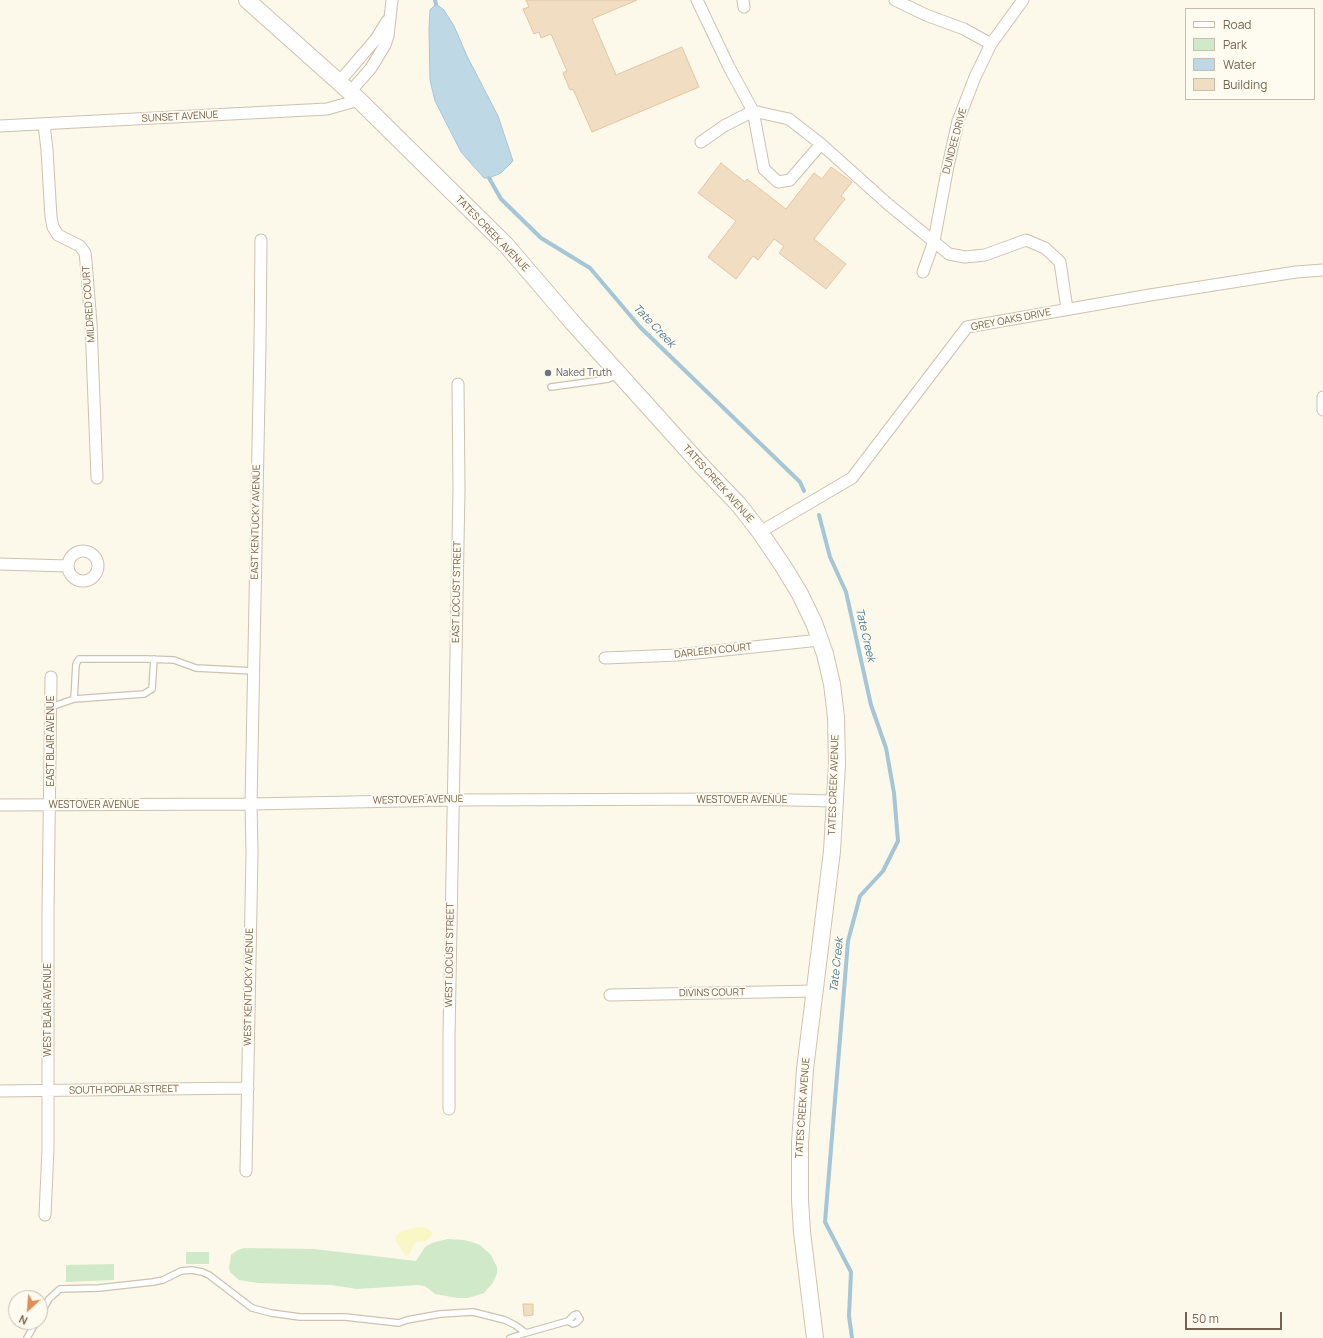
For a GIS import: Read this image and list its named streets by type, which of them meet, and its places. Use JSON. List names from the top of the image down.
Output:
{
  "streets": {
    "main road": ["TATES CREEK AVENUE"],
    "street": [
      "SUNSET AVENUE",
      "DUNDEE DRIVE",
      "MILDRED COURT",
      "GREY OAKS DRIVE",
      "EAST KENTUCKY AVENUE",
      "EAST LOCUST STREET",
      "DARLEEN COURT",
      "EAST BLAIR AVENUE",
      "WESTOVER AVENUE",
      "WEST LOCUST STREET",
      "WEST KENTUCKY AVENUE",
      "DIVINS COURT",
      "WEST BLAIR AVENUE",
      "SOUTH POPLAR STREET"
    ]
  },
  "crossings": [
    ["SUNSET AVENUE", "TATES CREEK AVENUE"],
    ["SUNSET AVENUE", "MILDRED COURT"],
    ["TATES CREEK AVENUE", "GREY OAKS DRIVE"],
    ["TATES CREEK AVENUE", "DARLEEN COURT"],
    ["TATES CREEK AVENUE", "WESTOVER AVENUE"],
    ["TATES CREEK AVENUE", "DIVINS COURT"],
    ["EAST KENTUCKY AVENUE", "WESTOVER AVENUE"],
    ["EAST KENTUCKY AVENUE", "WEST KENTUCKY AVENUE"],
    ["EAST LOCUST STREET", "WESTOVER AVENUE"],
    ["EAST LOCUST STREET", "WEST LOCUST STREET"],
    ["EAST BLAIR AVENUE", "WESTOVER AVENUE"],
    ["EAST BLAIR AVENUE", "WEST BLAIR AVENUE"],
    ["WESTOVER AVENUE", "WEST LOCUST STREET"],
    ["WESTOVER AVENUE", "WEST KENTUCKY AVENUE"],
    ["WESTOVER AVENUE", "WEST BLAIR AVENUE"],
    ["WEST KENTUCKY AVENUE", "SOUTH POPLAR STREET"],
    ["WEST BLAIR AVENUE", "SOUTH POPLAR STREET"]
  ],
  "water": ["Tate Creek"],
  "places": ["Naked Truth"],
  "legend": [
    "Road",
    "Park",
    "Water",
    "Building"
  ],
  "scale_bar": "50 m",
  "north": "bottom left"
}
